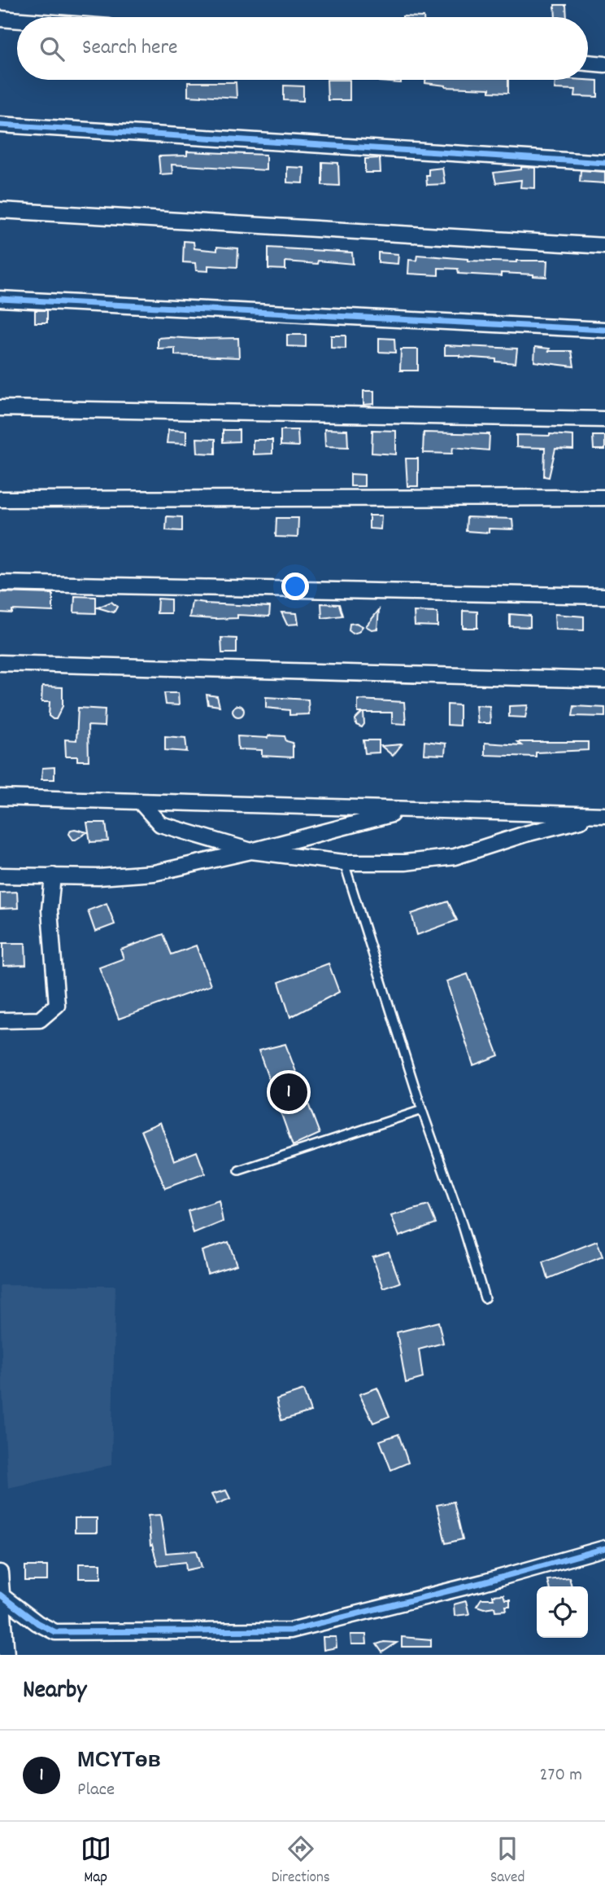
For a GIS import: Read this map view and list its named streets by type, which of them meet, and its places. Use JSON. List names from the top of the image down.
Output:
{
  "page": {
    "search": "Search here",
    "pins": "1",
    "heading": "Nearby",
    "list": [
      {
        "mark": "1",
        "name": "МСҮТөв",
        "note": "Place",
        "value": "270 m"
      }
    ],
    "nav": ["Map", "Directions", "Saved"]
  }
}
